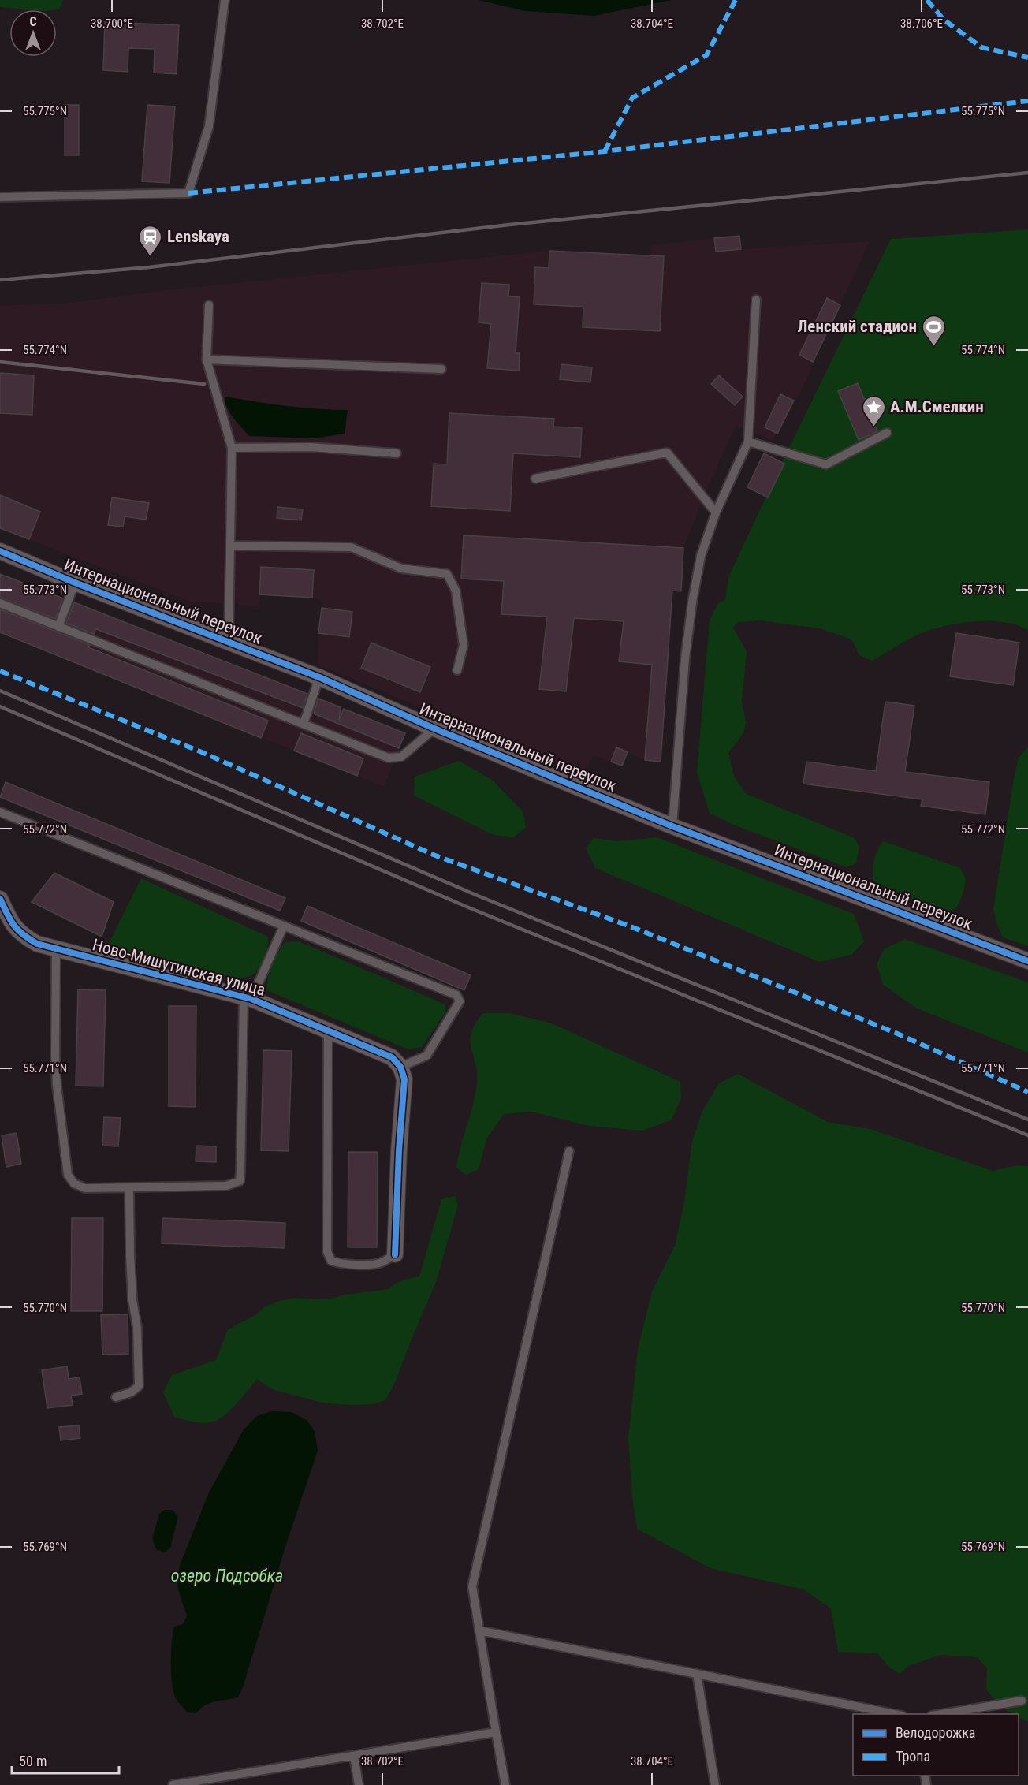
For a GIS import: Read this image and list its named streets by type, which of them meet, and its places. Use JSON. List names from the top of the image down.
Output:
{
  "streets": {
    "street": ["Интернациональный переулок", "Ново-Мишутинская улица"]
  },
  "water": ["озеро Подсобка"],
  "places": {
    "station": ["Lenskaya"],
    "sports": ["Ленский стадион"],
    "place": ["А.М.Смелкин"]
  },
  "legend": ["Велодорожка", "Тропа"],
  "scale_bar": "50 m",
  "north": "top",
  "coordinates": [
    "38.700°E",
    "38.702°E",
    "38.704°E",
    "38.706°E",
    "55.775°N",
    "55.774°N",
    "55.773°N",
    "55.772°N",
    "55.771°N",
    "55.770°N",
    "55.769°N"
  ]
}
